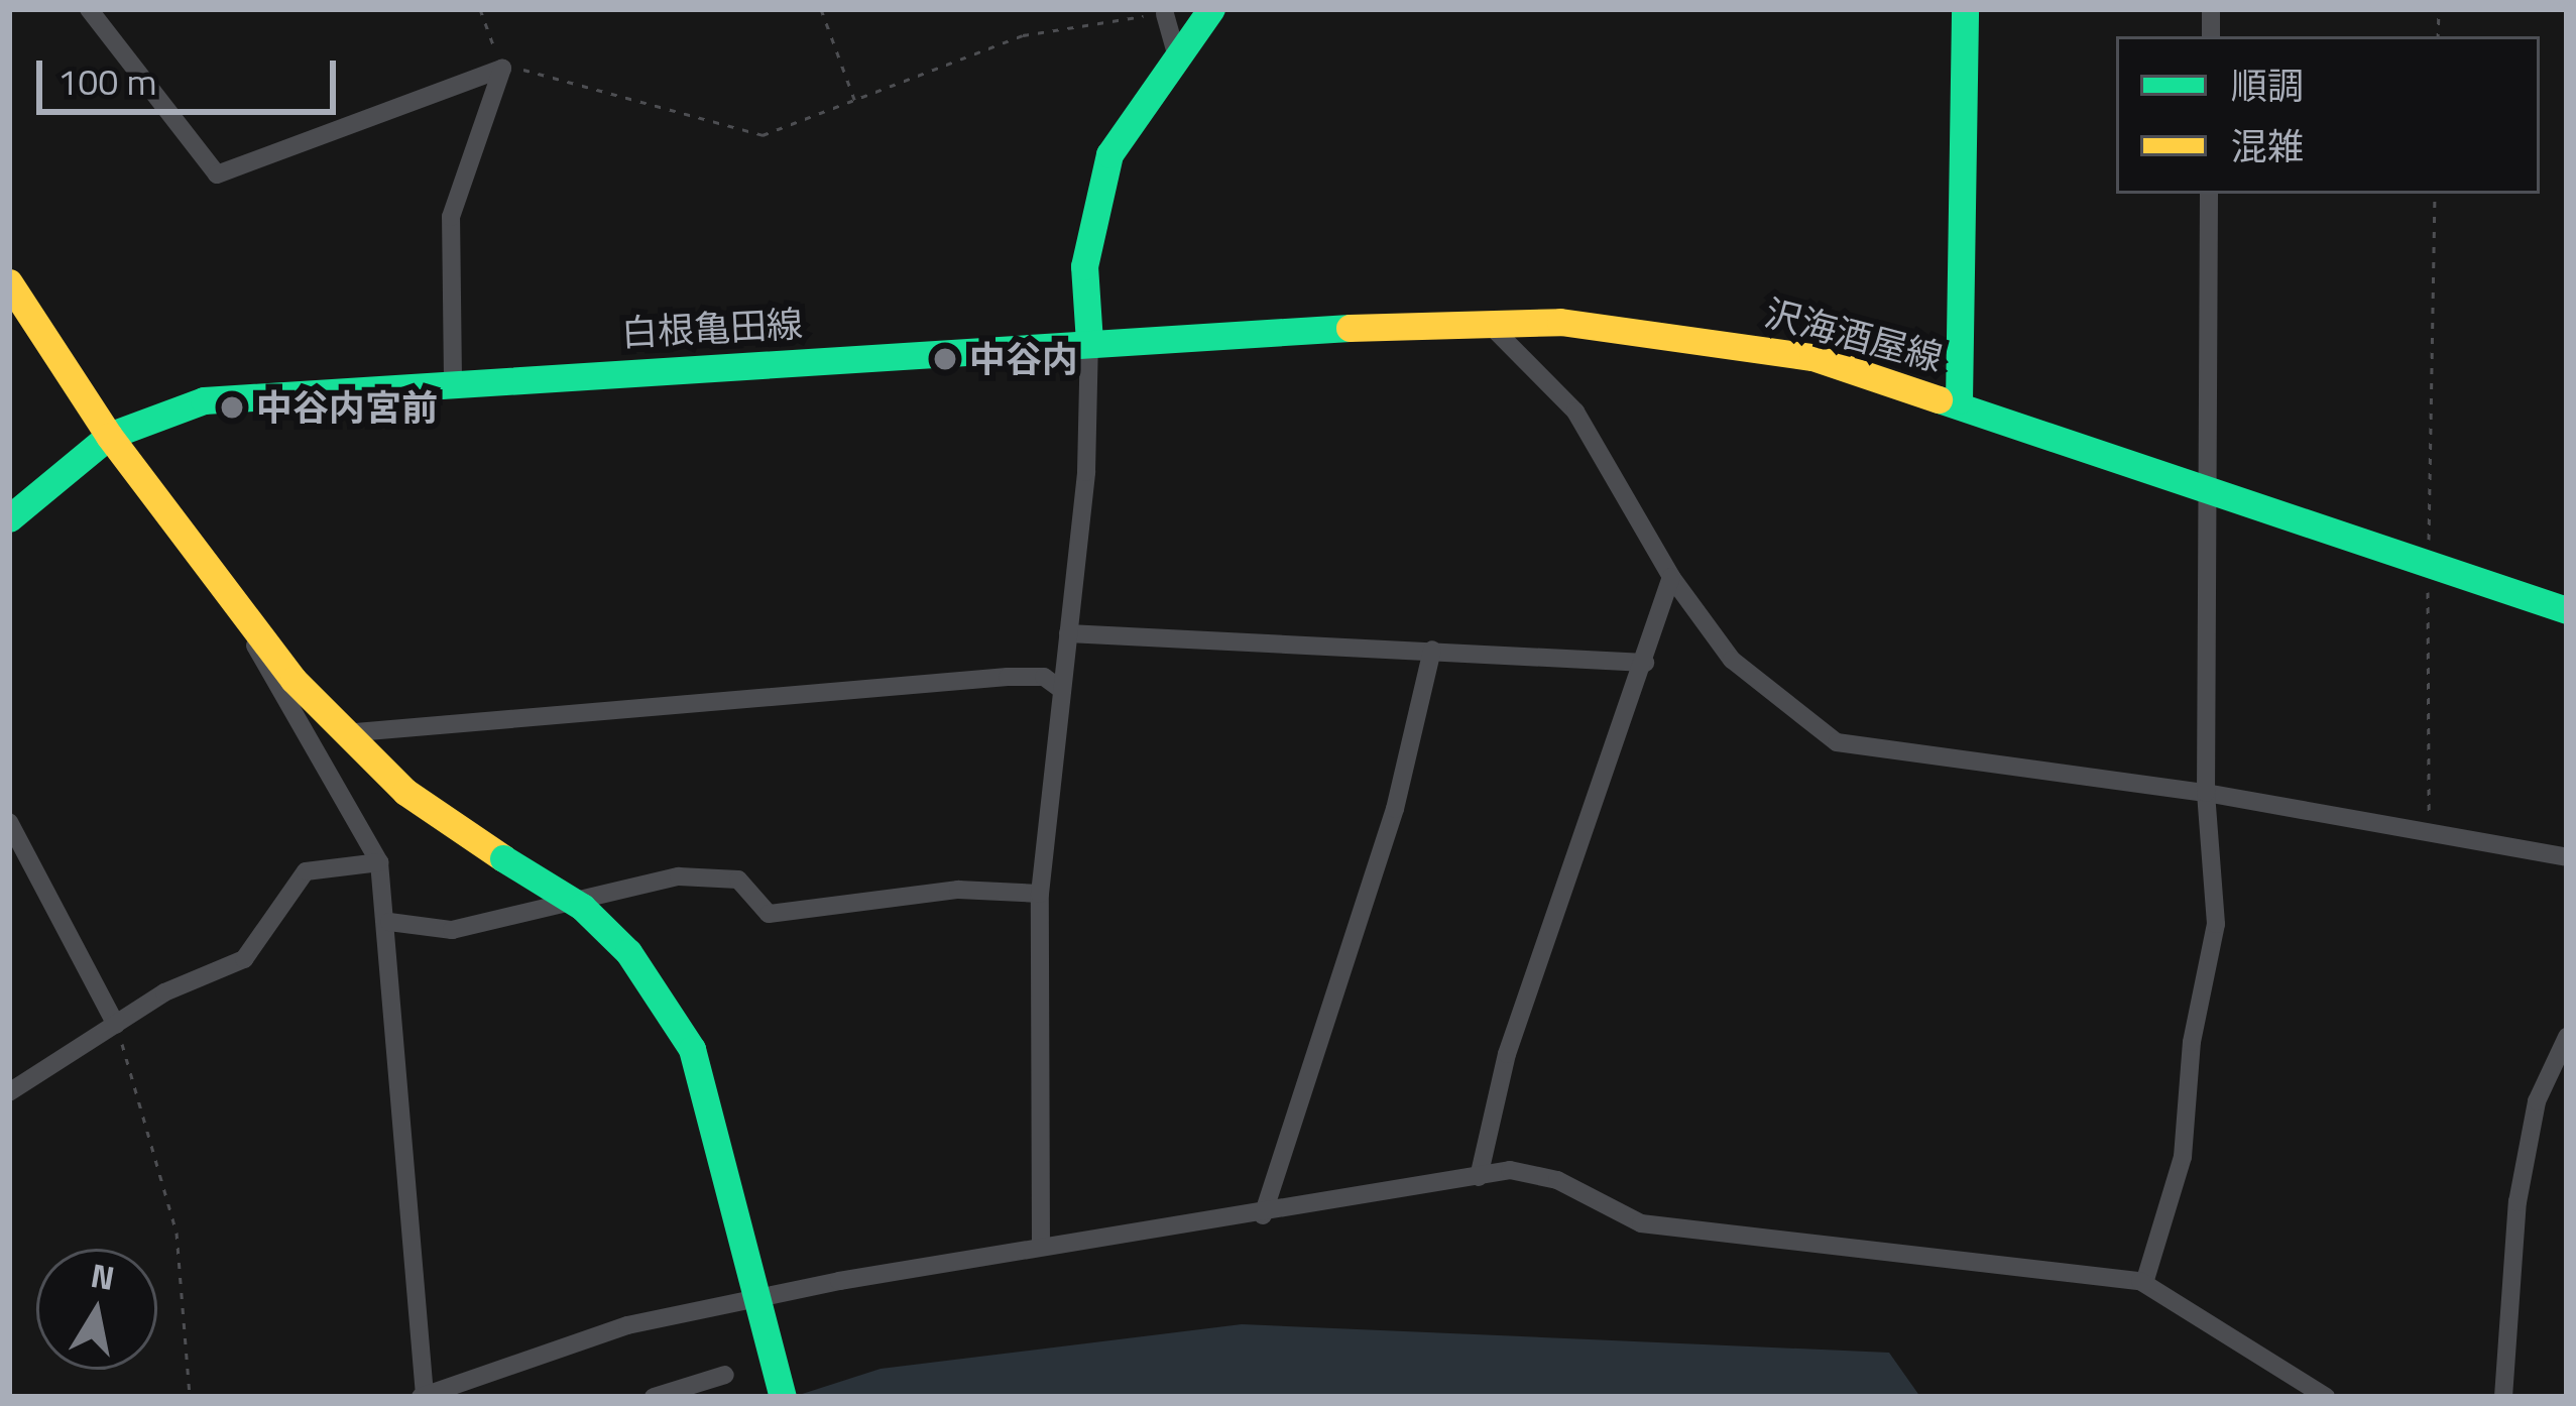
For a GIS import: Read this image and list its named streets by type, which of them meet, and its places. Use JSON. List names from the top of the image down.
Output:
{
  "streets": {
    "main road": ["白根亀田線", "沢海酒屋線"]
  },
  "crossings": [
    ["白根亀田線", "沢海酒屋線"]
  ],
  "places": ["中谷内", "中谷内宮前"],
  "legend": ["順調", "混雑"],
  "scale_bar": "100 m",
  "north": "top"
}
